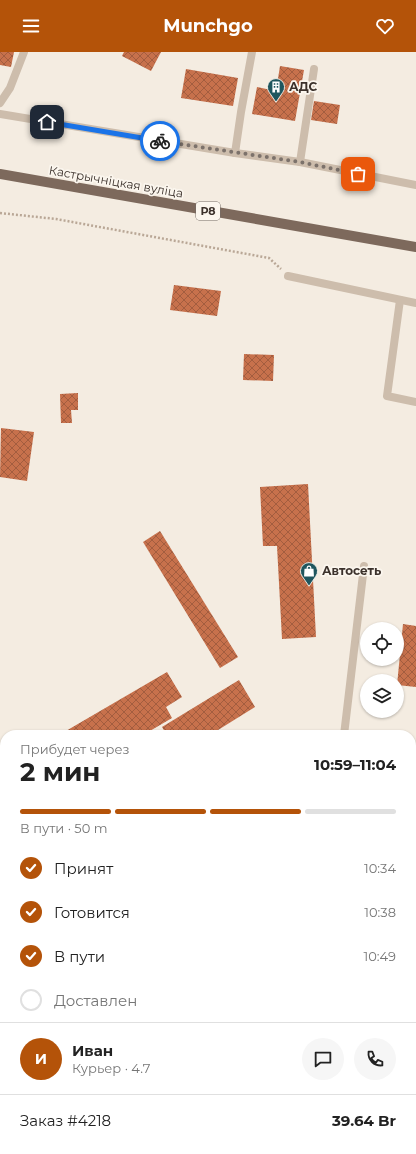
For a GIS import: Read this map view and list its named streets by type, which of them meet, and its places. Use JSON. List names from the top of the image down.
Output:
{
  "streets": {
    "main road": ["Кастрычніцкая вуліца", "Р8"]
  },
  "places": {
    "building": ["АДС"],
    "shop": ["Автосеть"]
  },
  "page": {
    "header": "Munchgo",
    "heading": ["2 мин", "Прибудет через", "10:59–11:04"],
    "panel": [
      "Иван",
      "Курьер · 4.7",
      "Заказ #4218",
      "39.64 Br"
    ],
    "bar": "В пути · 50 m",
    "list": [
      ["Принят", "10:34"],
      ["Готовится", "10:38"],
      ["В пути", "10:49"],
      "Доставлен"
    ],
    "round": "И"
  }
}
